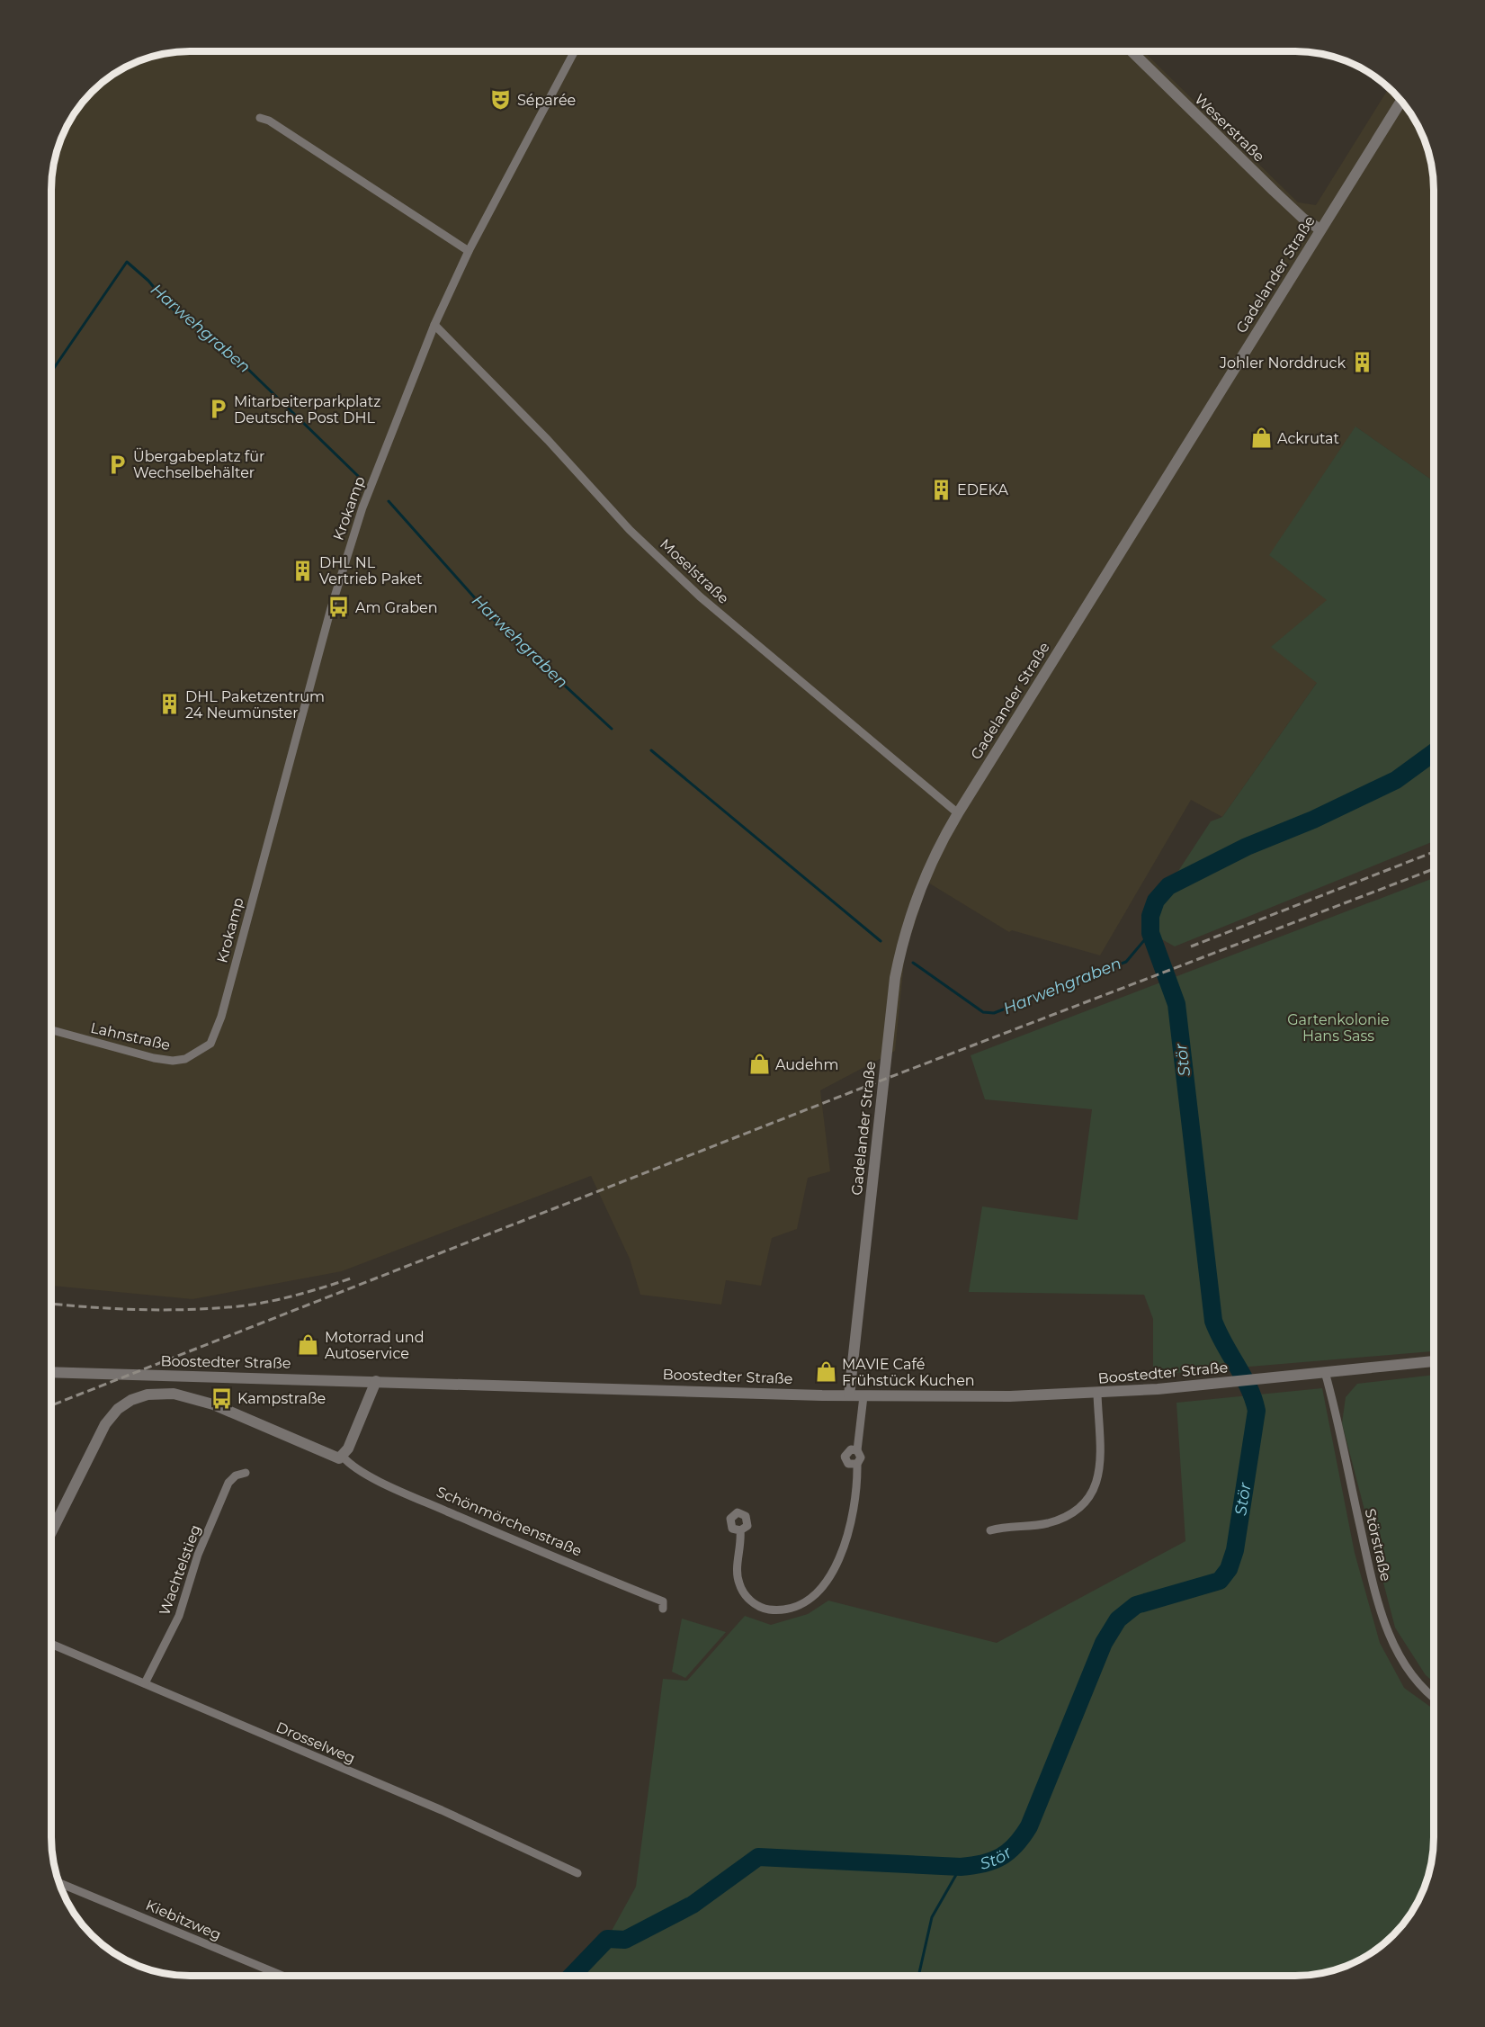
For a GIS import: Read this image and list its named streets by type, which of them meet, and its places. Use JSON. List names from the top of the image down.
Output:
{
  "streets": {
    "street": [
      "Weserstraße",
      "Gadelander Straße",
      "Krokamp",
      "Moselstraße",
      "Lahnstraße",
      "Boostedter Straße",
      "Schönmörchenstraße",
      "Störstraße",
      "Wachtelstieg",
      "Drosselweg",
      "Kiebitzweg"
    ]
  },
  "crossings": [
    ["Weserstraße", "Gadelander Straße"],
    ["Gadelander Straße", "Moselstraße"],
    ["Gadelander Straße", "Boostedter Straße"],
    ["Krokamp", "Moselstraße"],
    ["Krokamp", "Lahnstraße"],
    ["Boostedter Straße", "Störstraße"],
    ["Wachtelstieg", "Drosselweg"]
  ],
  "water": ["Harwehgraben", "Stör"],
  "parks": ["Gartenkolonie Hans Sass"],
  "places": {
    "theatre": ["Séparée"],
    "building": [
      "Johler Norddruck",
      "EDEKA",
      "DHL NL Vertrieb Paket",
      "DHL Paketzentrum 24 Neumünster"
    ],
    "parking": ["Mitarbeiterparkplatz Deutsche Post DHL", "Übergabeplatz für Wechselbehälter"],
    "shop": [
      "Ackrutat",
      "Audehm",
      "Motorrad und Autoservice",
      "MAVIE Café Frühstück Kuchen"
    ],
    "bus stop": ["Am Graben", "Kampstraße"]
  }
}
